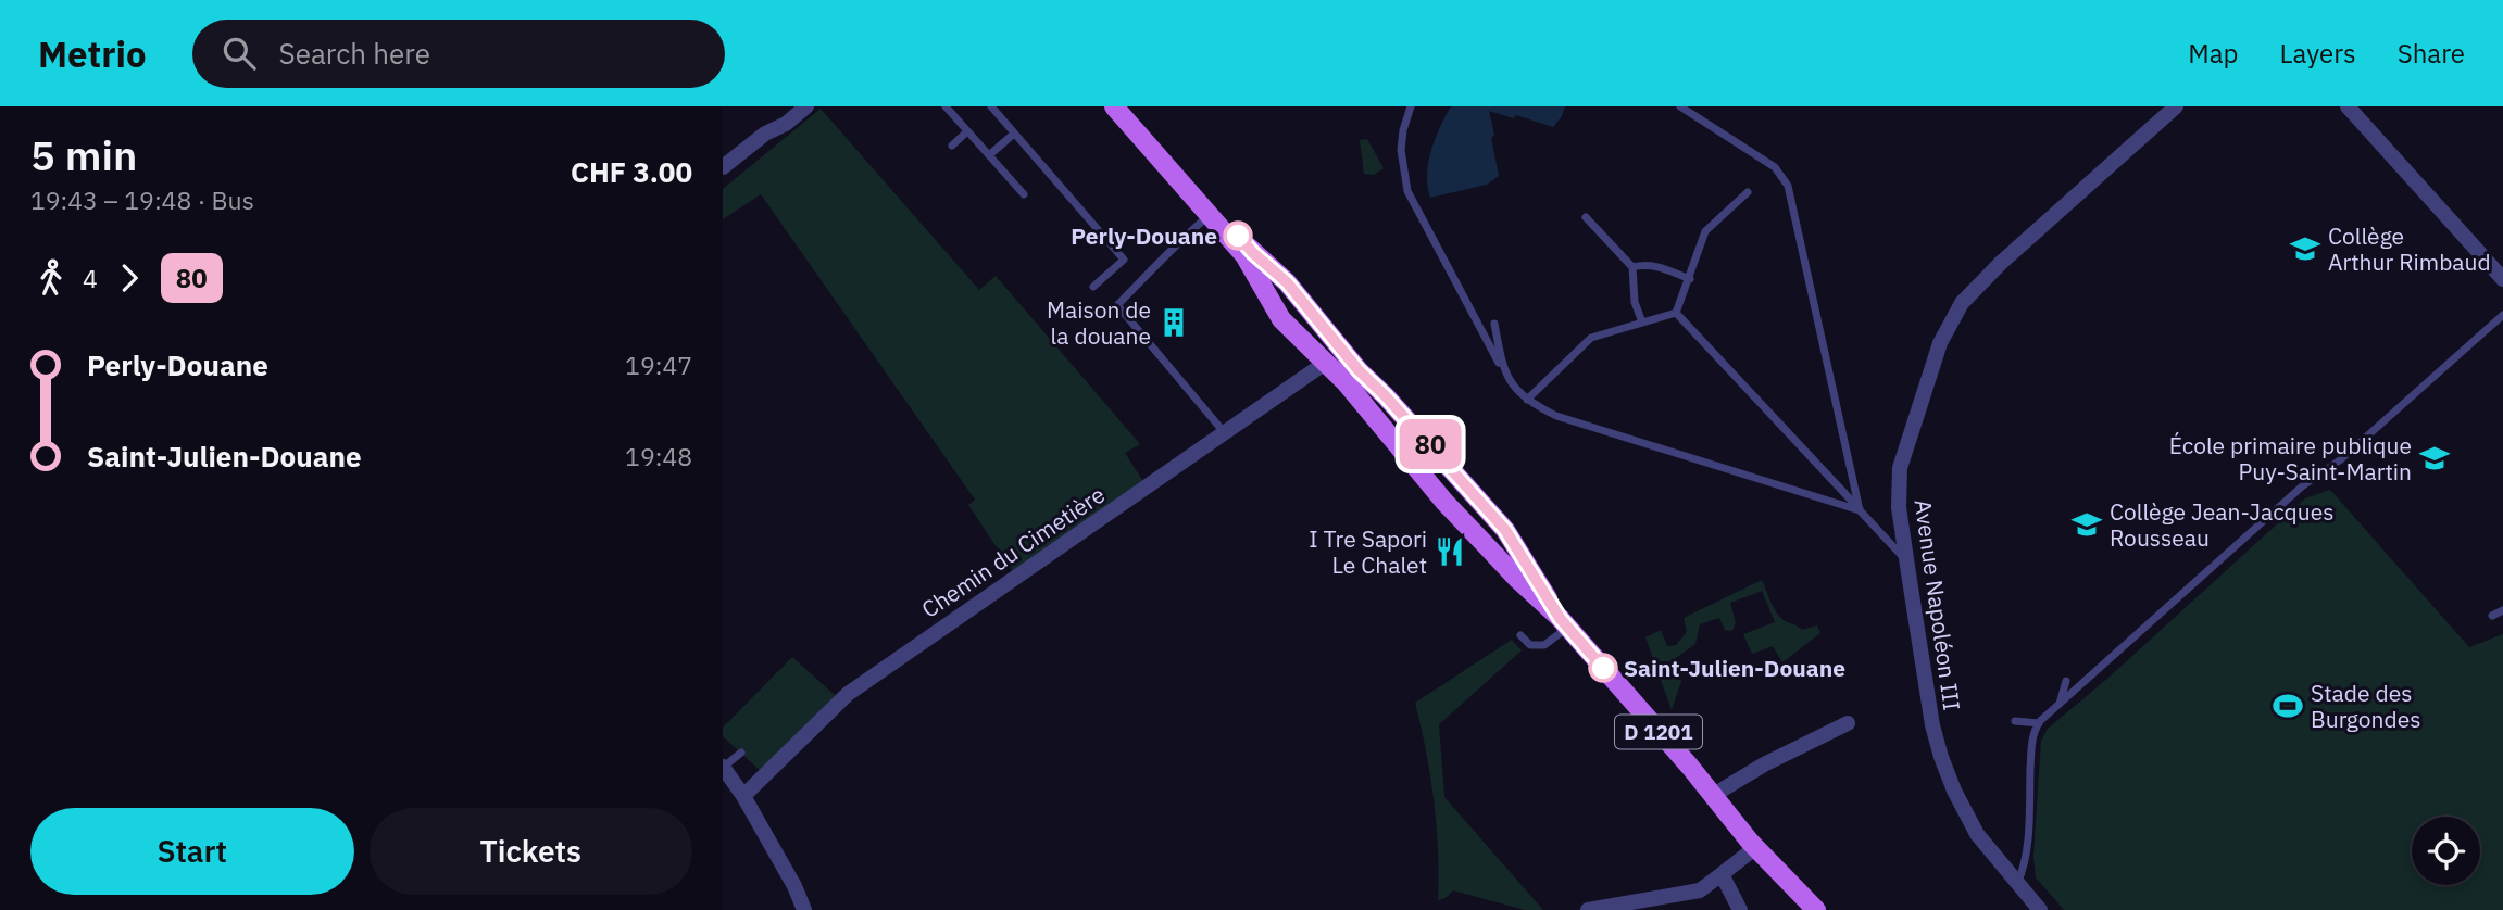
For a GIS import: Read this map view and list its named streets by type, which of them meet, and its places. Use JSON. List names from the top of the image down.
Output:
{
  "streets": {
    "main road": ["D 1201"],
    "street": ["Chemin du Cimetière", "Avenue Napoléon III"]
  },
  "places": {
    "other": ["Perly-Douane", "Saint-Julien-Douane"],
    "school or university": ["Collège Arthur Rimbaud", "École primaire publique Puy-Saint-Martin", "Collège Jean-Jacques Rousseau"],
    "building": ["Maison de la douane"],
    "restaurant": ["I Tre Sapori Le Chalet"],
    "sports": ["Stade des Burgondes"]
  },
  "lines": ["bus line 80"],
  "page": {
    "header": "Metrio",
    "search": "Search here",
    "nav": ["Map", "Layers", "Share"],
    "heading": ["5 min", "19:43 – 19:48 · Bus", "CHF 3.00"],
    "on_map": "80",
    "legs": ["4", "80"],
    "list": [
      {
        "name": "Perly-Douane",
        "value": "19:47"
      },
      {
        "name": "Saint-Julien-Douane",
        "value": "19:48"
      }
    ],
    "buttons": ["Start", "Tickets"]
  }
}
